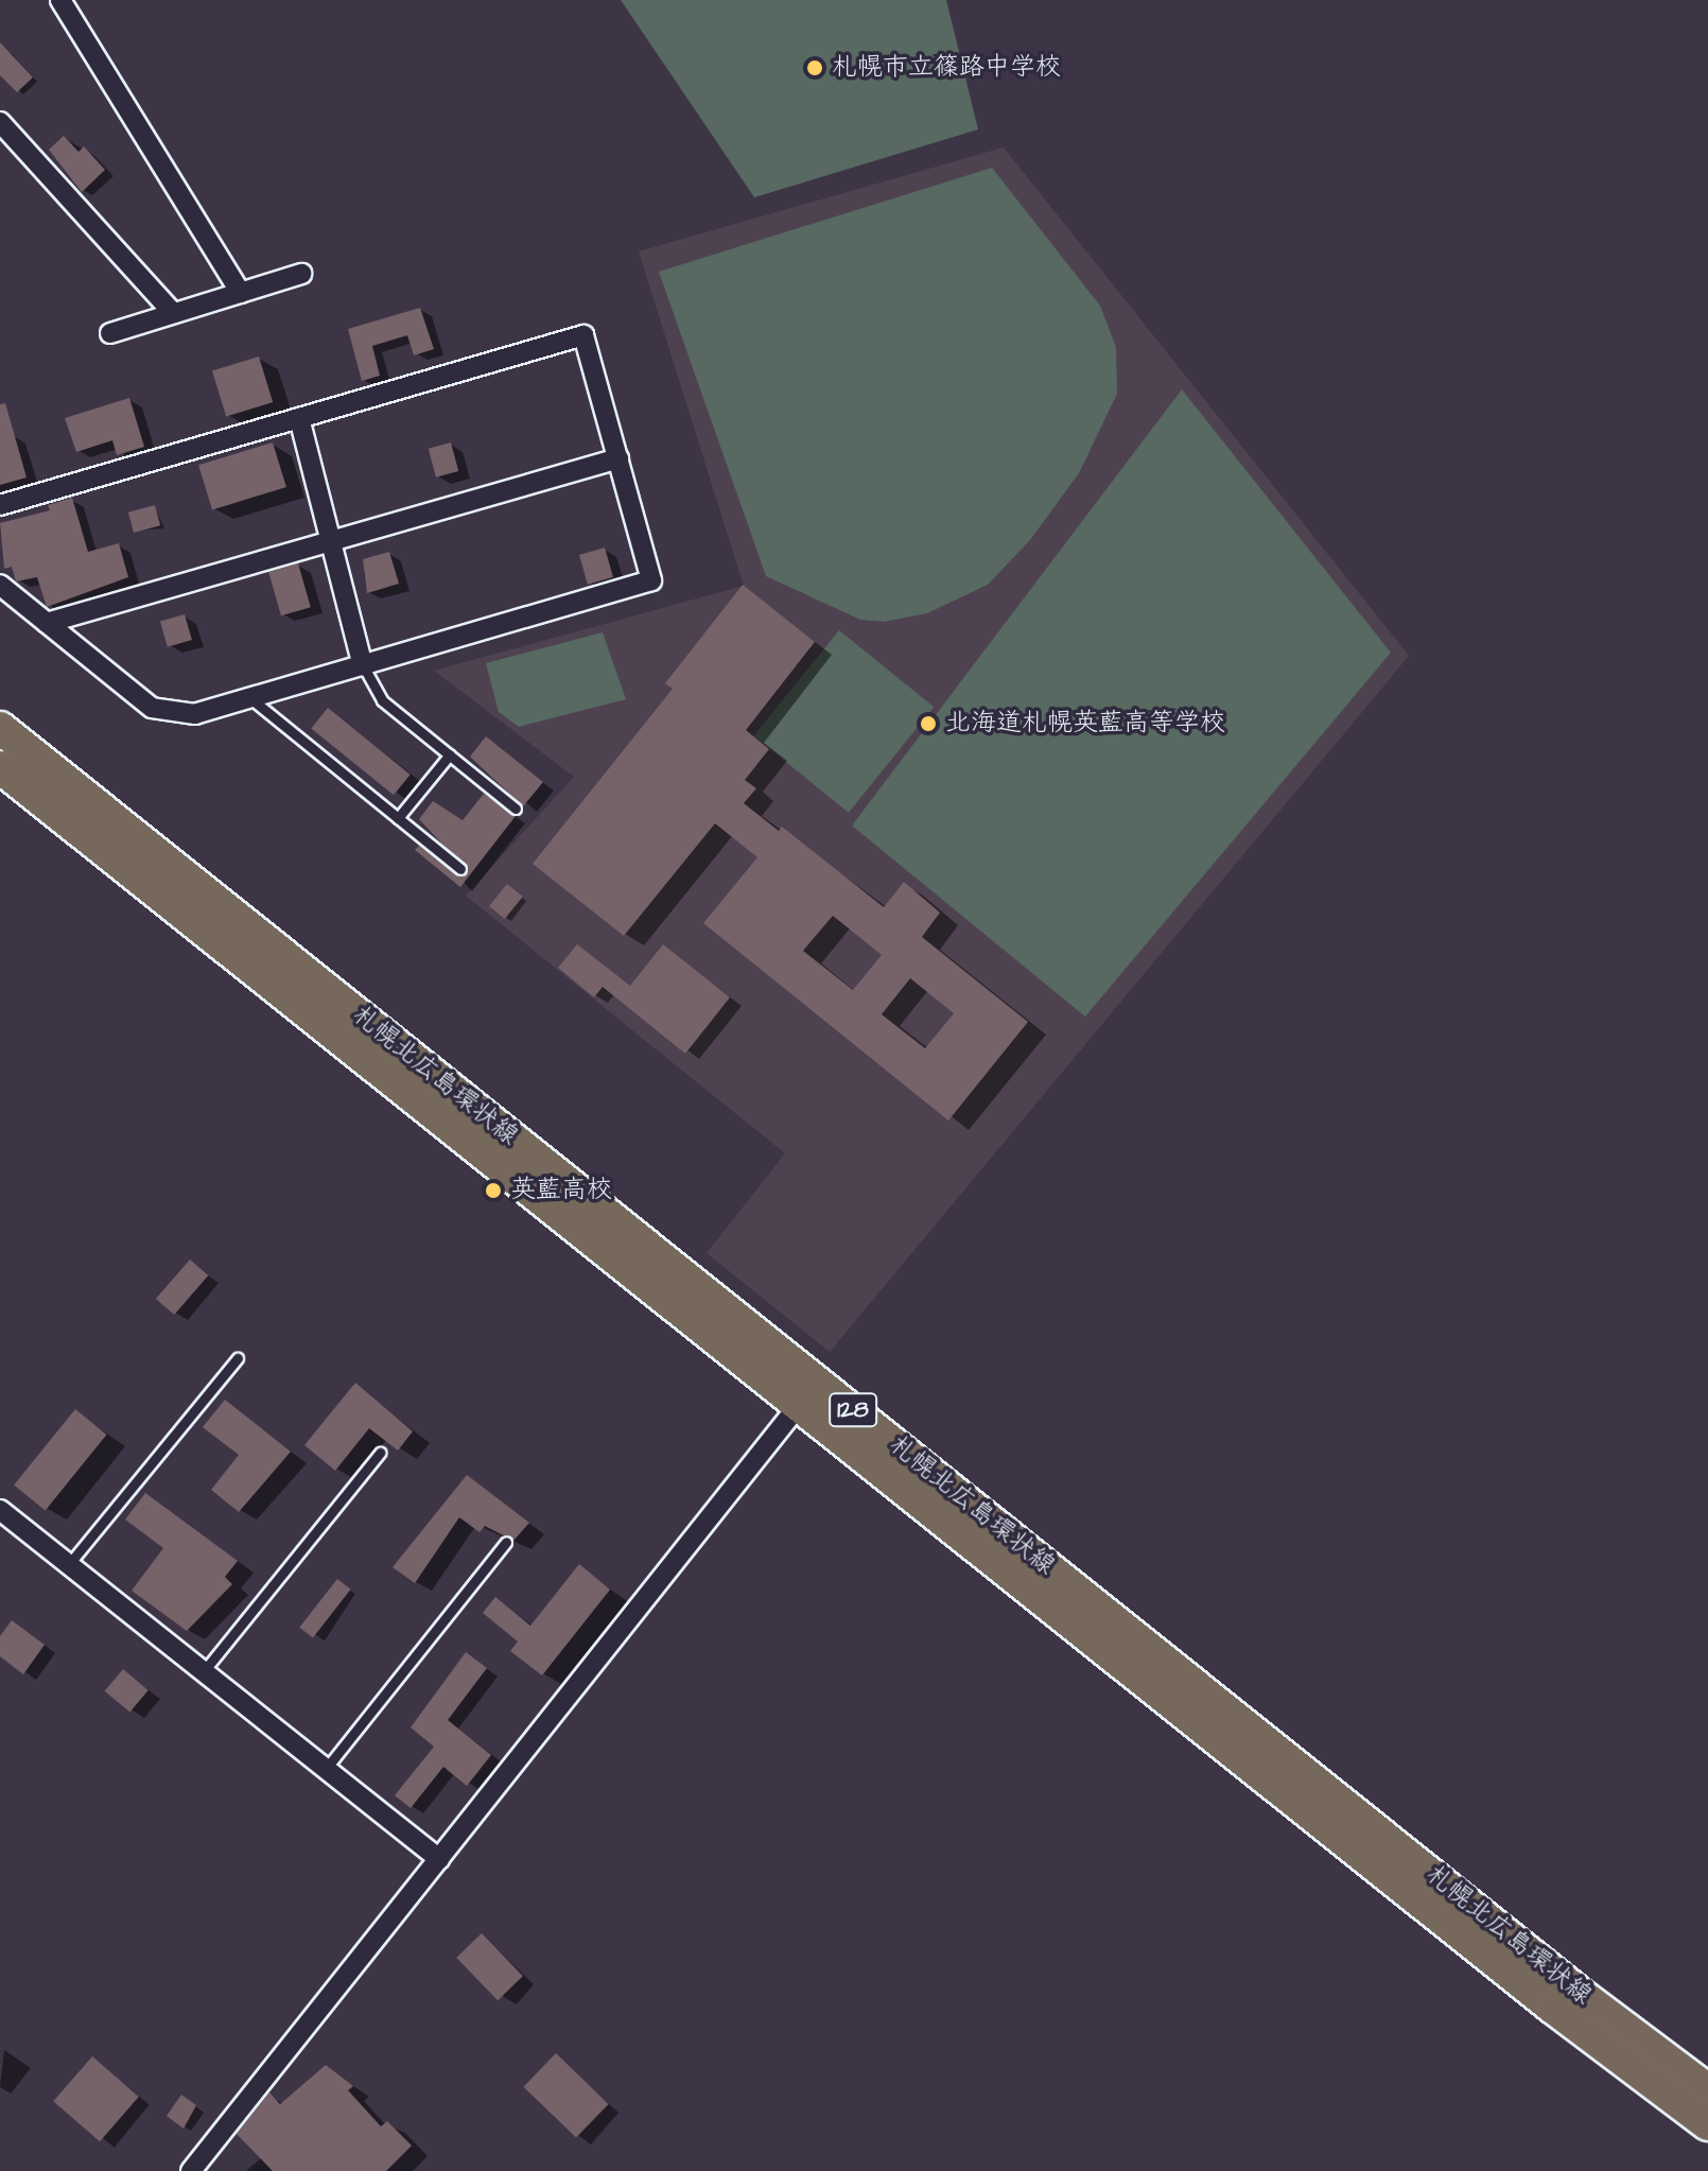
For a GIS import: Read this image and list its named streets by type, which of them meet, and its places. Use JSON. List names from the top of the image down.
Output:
{
  "streets": {
    "main road": ["札幌北広島環状線", "128"]
  },
  "places": ["札幌市立篠路中学校", "北海道札幌英藍高等学校", "英藍高校"]
}
